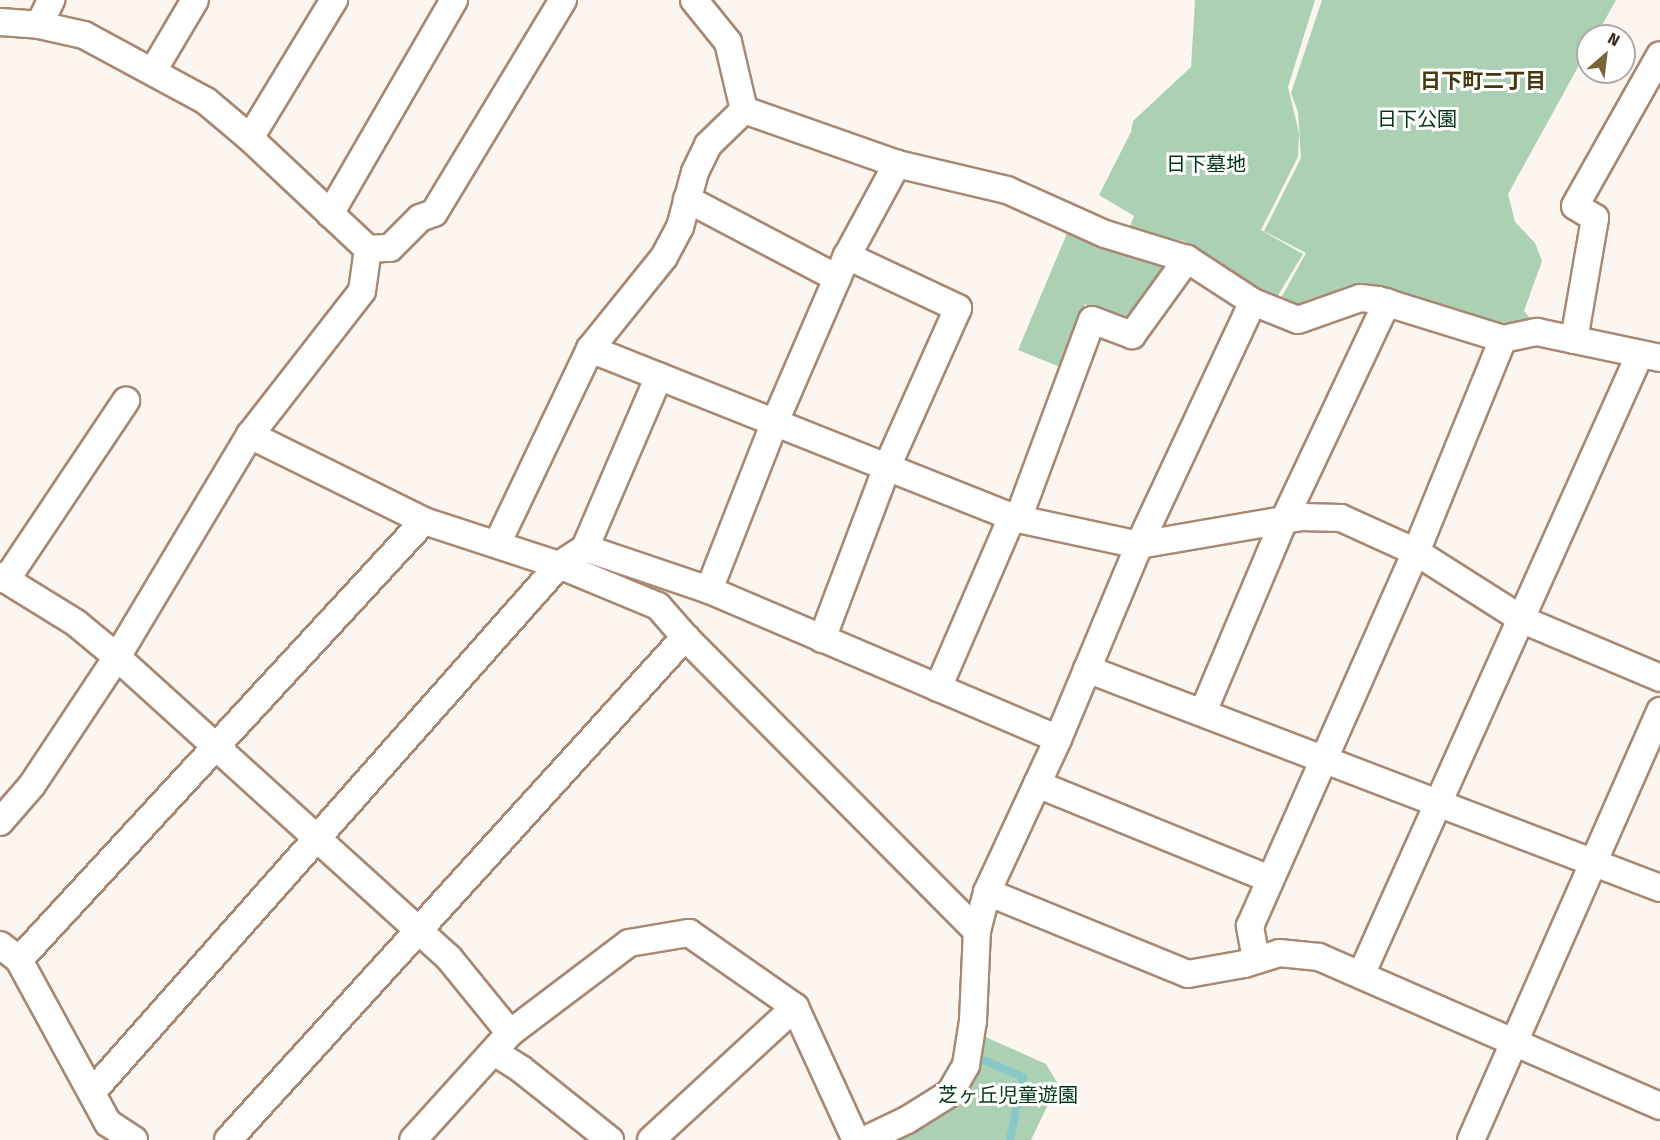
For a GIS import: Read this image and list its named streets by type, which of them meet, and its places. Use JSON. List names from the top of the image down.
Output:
{
  "districts": ["日下町二丁目"],
  "parks": ["日下公園", "日下墓地", "芝ヶ丘児童遊園"],
  "north": "top right"
}
